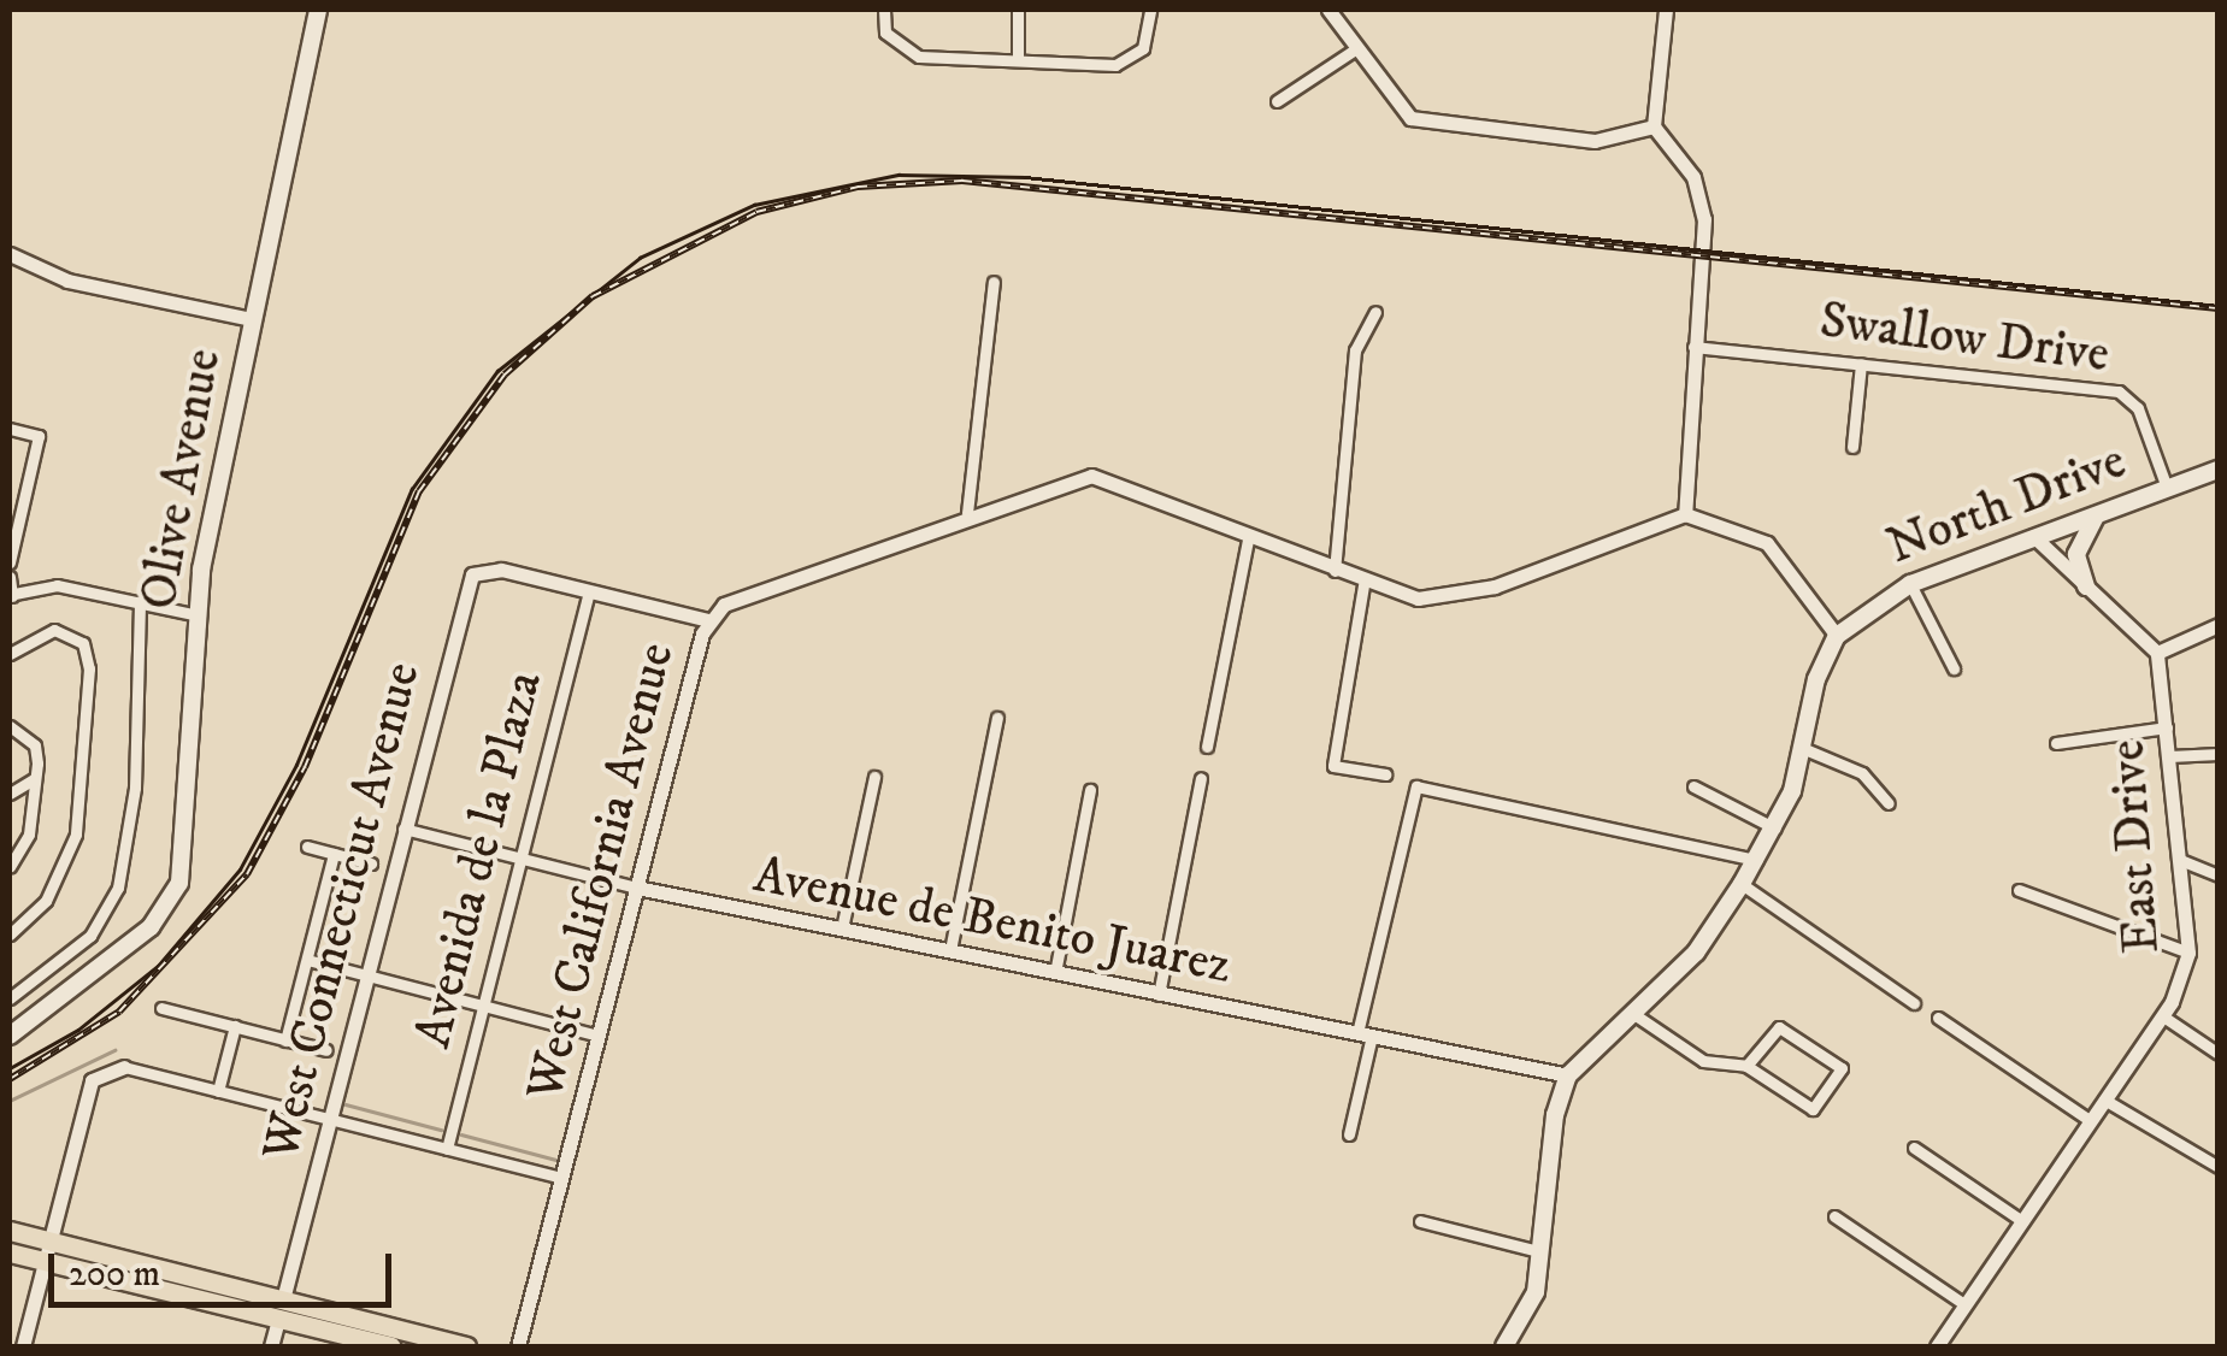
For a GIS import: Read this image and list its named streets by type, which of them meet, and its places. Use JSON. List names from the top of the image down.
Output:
{
  "streets": {
    "main road": ["Olive Avenue", "North Drive"],
    "street": [
      "Swallow Drive",
      "East Drive",
      "Avenida de la Plaza",
      "West California Avenue",
      "West Connecticut Avenue",
      "Avenue de Benito Juarez"
    ]
  },
  "crossings": [
    ["Swallow Drive", "North Drive"],
    ["Avenida de la Plaza", "West Connecticut Avenue"],
    ["Avenida de la Plaza", "Avenue de Benito Juarez"],
    ["West California Avenue", "Avenue de Benito Juarez"],
    ["West Connecticut Avenue", "Avenue de Benito Juarez"]
  ],
  "scale_bar": "200 m"
}
